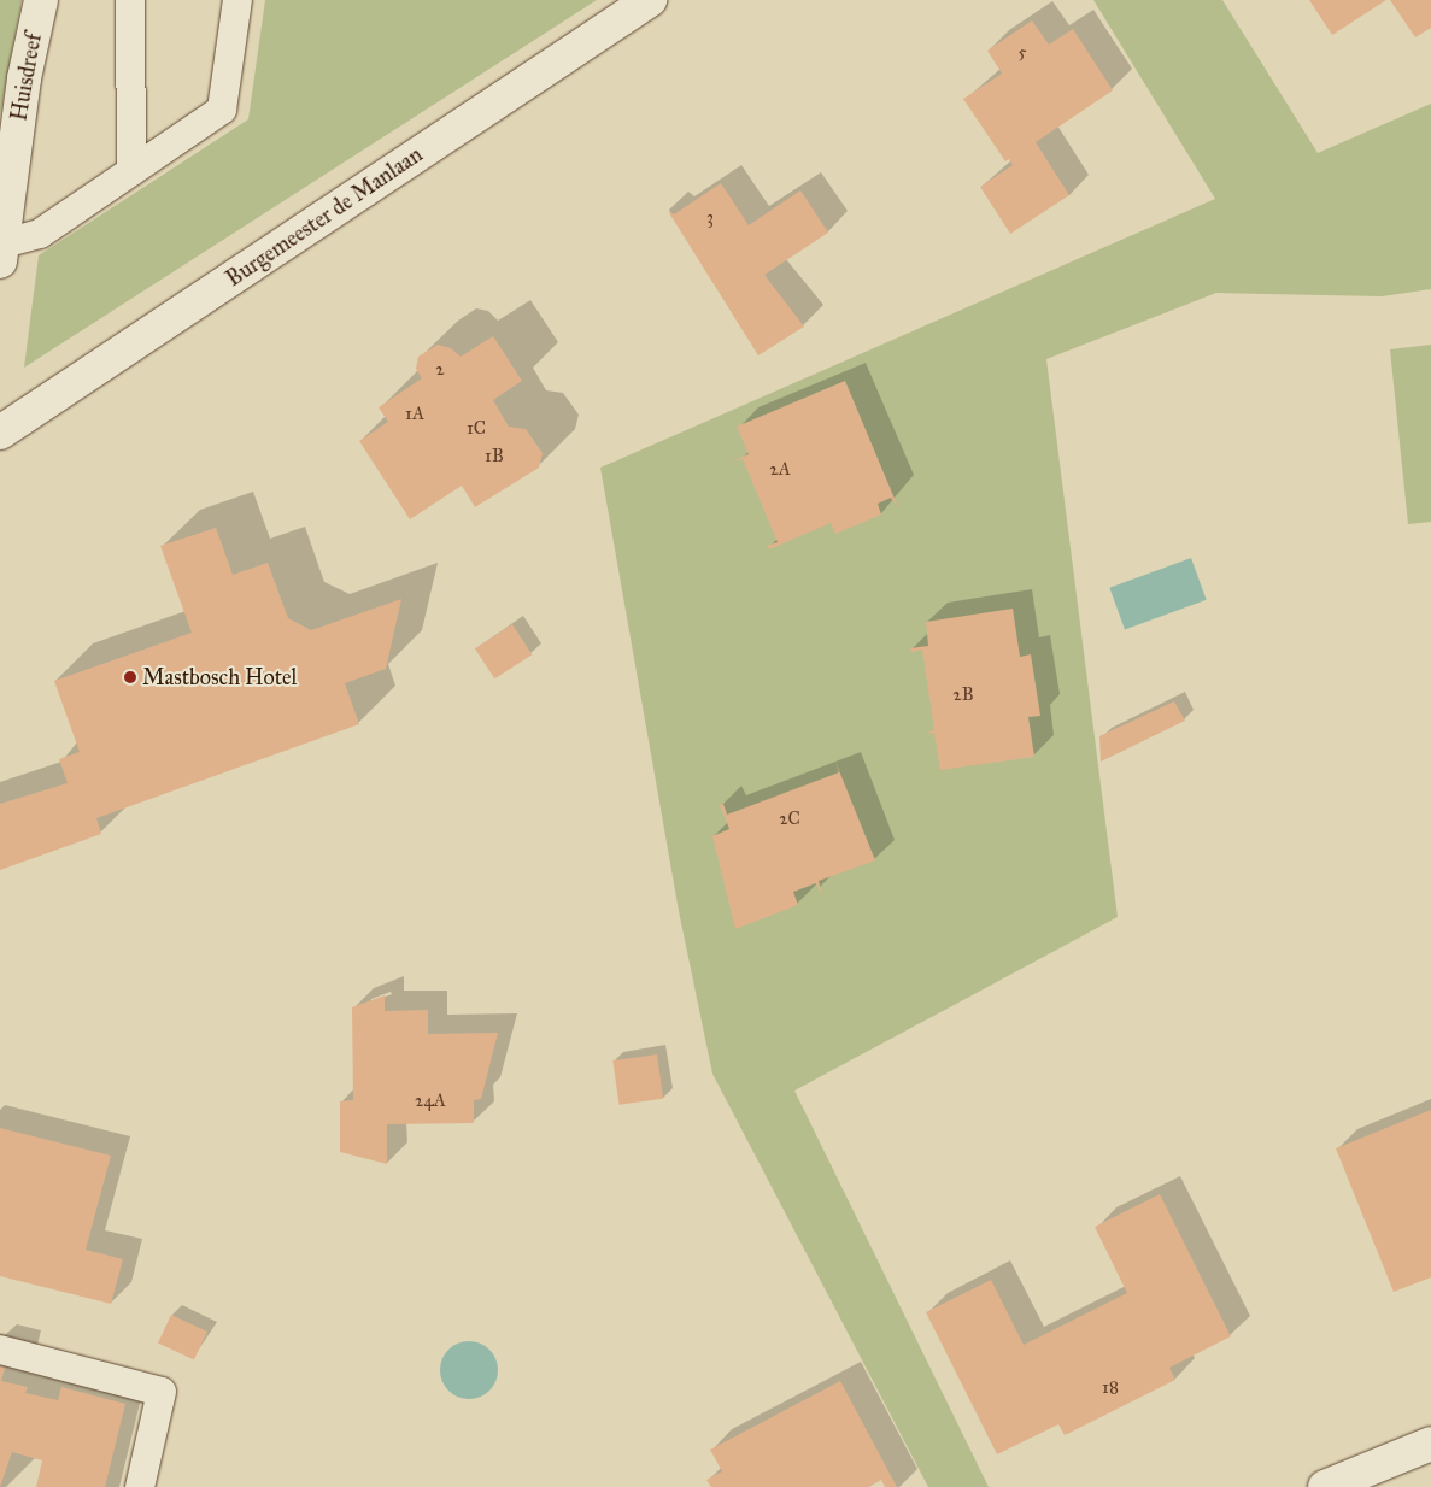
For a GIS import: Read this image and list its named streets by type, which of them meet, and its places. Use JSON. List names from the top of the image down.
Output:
{
  "streets": {
    "street": ["Huisdreef", "Burgemeester de Manlaan"]
  },
  "places": ["Mastbosch Hotel"],
  "house_numbers": [
    "5",
    "3",
    "2",
    "1A",
    "1C",
    "1B",
    "2A",
    "2B",
    "2C",
    "24A",
    "18"
  ]
}
